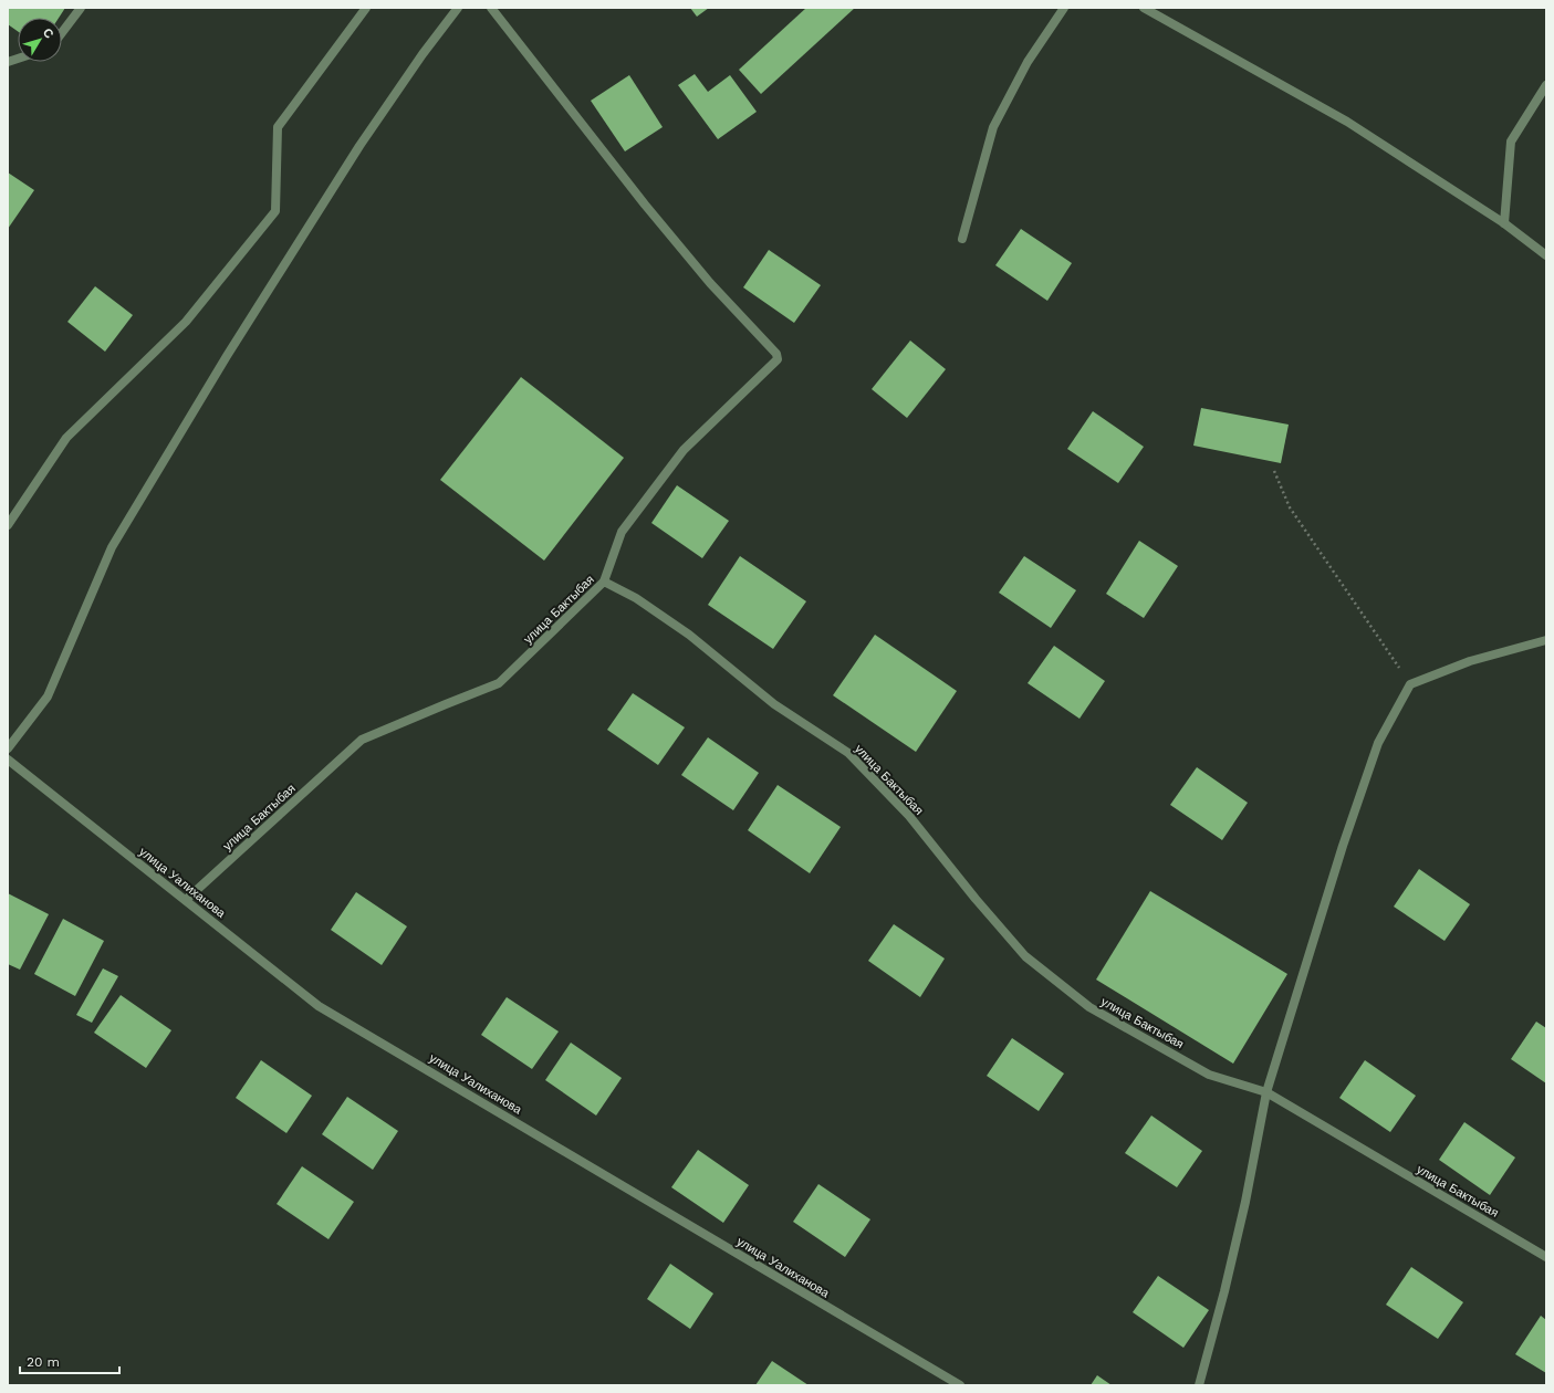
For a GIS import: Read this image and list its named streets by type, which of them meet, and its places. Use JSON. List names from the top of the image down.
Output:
{
  "streets": {
    "street": ["улица Бактыбая", "улица Уалиханова"]
  },
  "crossings": [
    ["улица Бактыбая", "улица Уалиханова"]
  ],
  "scale_bar": "20 m",
  "north": "top right"
}
